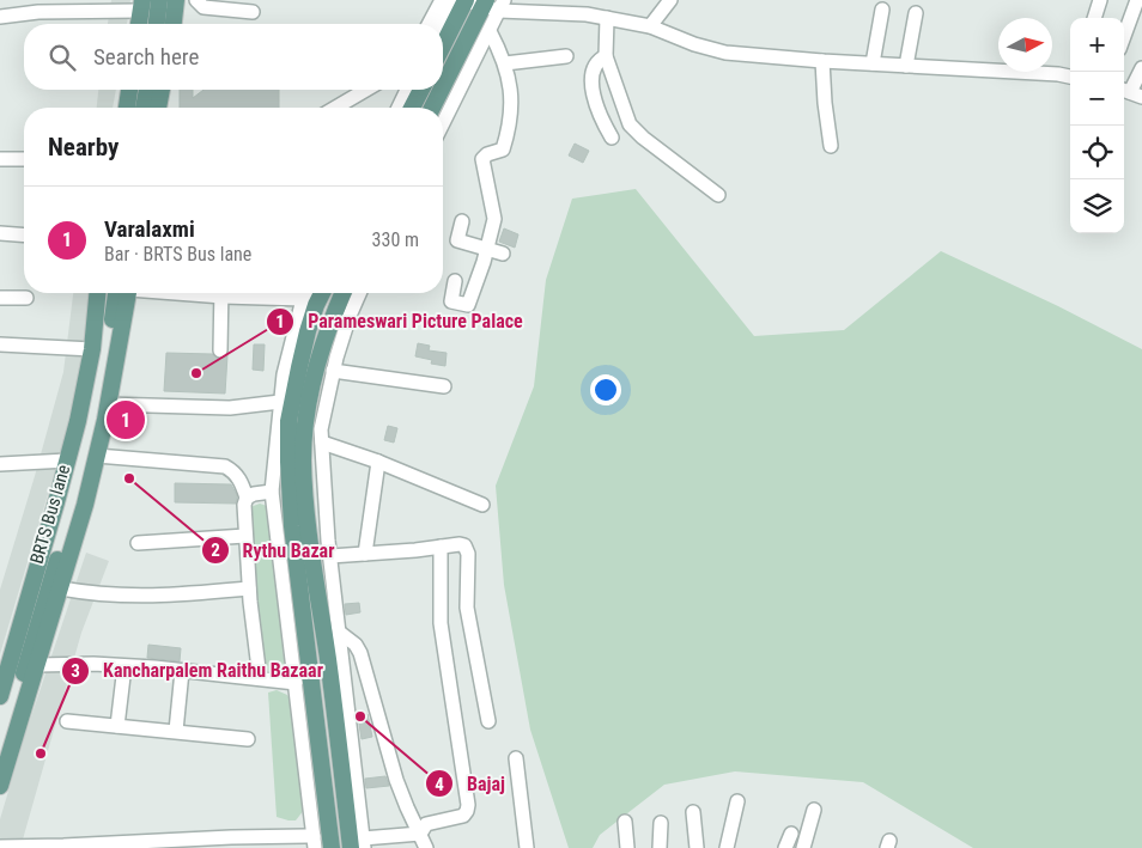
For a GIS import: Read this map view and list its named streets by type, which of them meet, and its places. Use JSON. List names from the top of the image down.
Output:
{
  "streets": {
    "main road": ["BRTS Bus lane"]
  },
  "places": [
    "Parameswari Picture Palace",
    "Rythu Bazar",
    "Bajaj",
    "Kancharpalem Raithu Bazaar"
  ],
  "north": "right",
  "page": {
    "map_buttons": ["+", "−"],
    "search": "Search here",
    "heading": "Nearby",
    "list": [
      {
        "mark": "1",
        "name": "Varalaxmi",
        "note": "Bar · BRTS Bus lane",
        "value": "330 m"
      }
    ],
    "pins": "1"
  }
}
